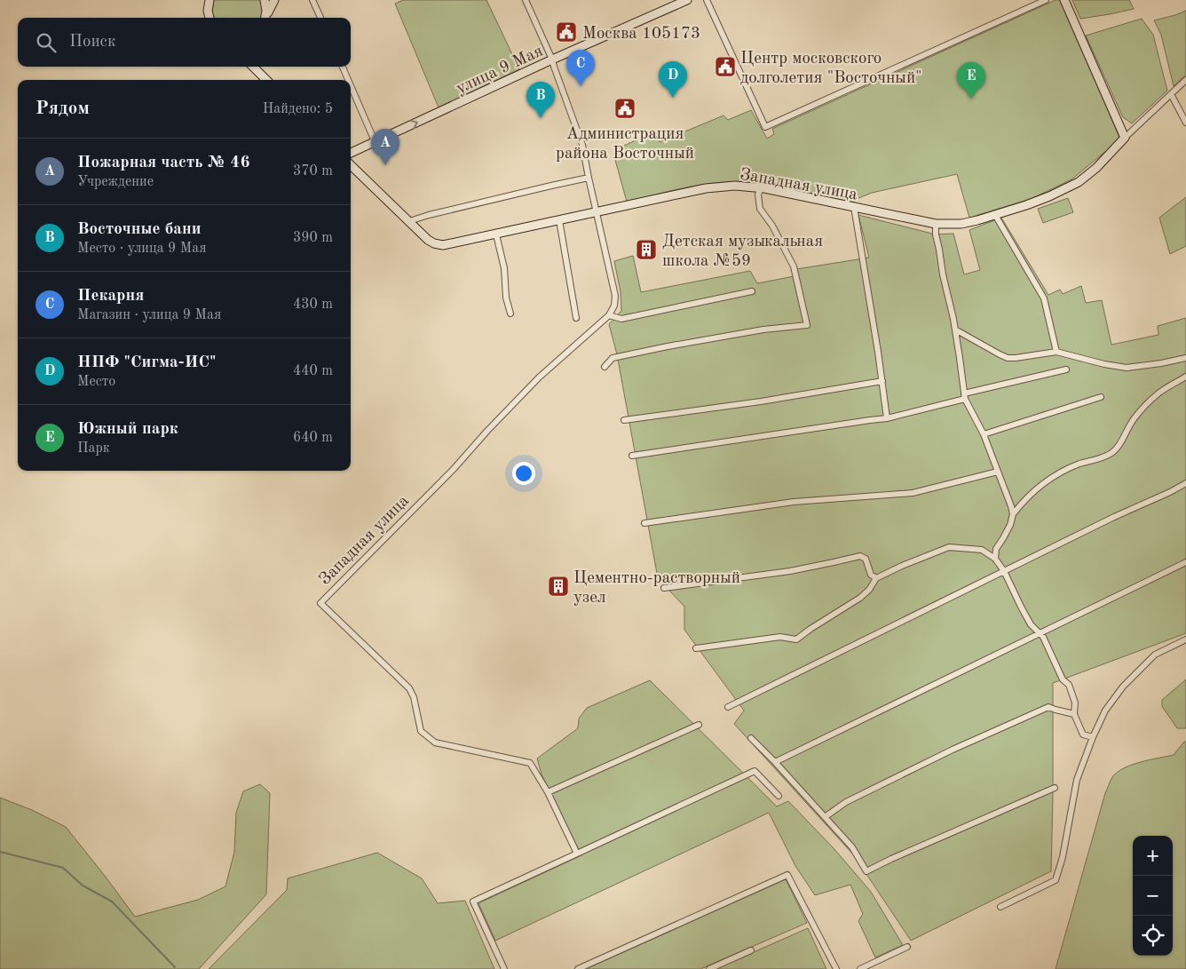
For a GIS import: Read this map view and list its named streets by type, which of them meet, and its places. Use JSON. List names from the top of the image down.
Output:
{
  "streets": {
    "street": ["улица 9 Мая", "Западная улица"]
  },
  "one_way": ["улица 9 Мая"],
  "places": {
    "public building": ["Москва 105173", "Центр московского долголетия \"Восточный\"", "Администрация района Восточный"],
    "building": ["Детская музыкальная школа №59", "Цементно-растворный узел"]
  },
  "page": {
    "search": "Поиск",
    "pins": [
      "C",
      "D",
      "E",
      "B",
      "A"
    ],
    "heading": ["Рядом", "Найдено: 5"],
    "list": [
      {
        "mark": "A",
        "name": "Пожарная часть № 46",
        "note": "Учреждение",
        "value": "370 m"
      },
      {
        "mark": "B",
        "name": "Восточные бани",
        "note": "Место · улица 9 Мая",
        "value": "390 m"
      },
      {
        "mark": "C",
        "name": "Пекарня",
        "note": "Магазин · улица 9 Мая",
        "value": "430 m"
      },
      {
        "mark": "D",
        "name": "НПФ \"Сигма-ИС\"",
        "note": "Место",
        "value": "440 m"
      },
      {
        "mark": "E",
        "name": "Южный парк",
        "note": "Парк",
        "value": "640 m"
      }
    ],
    "map_buttons": ["+", "−"]
  }
}
